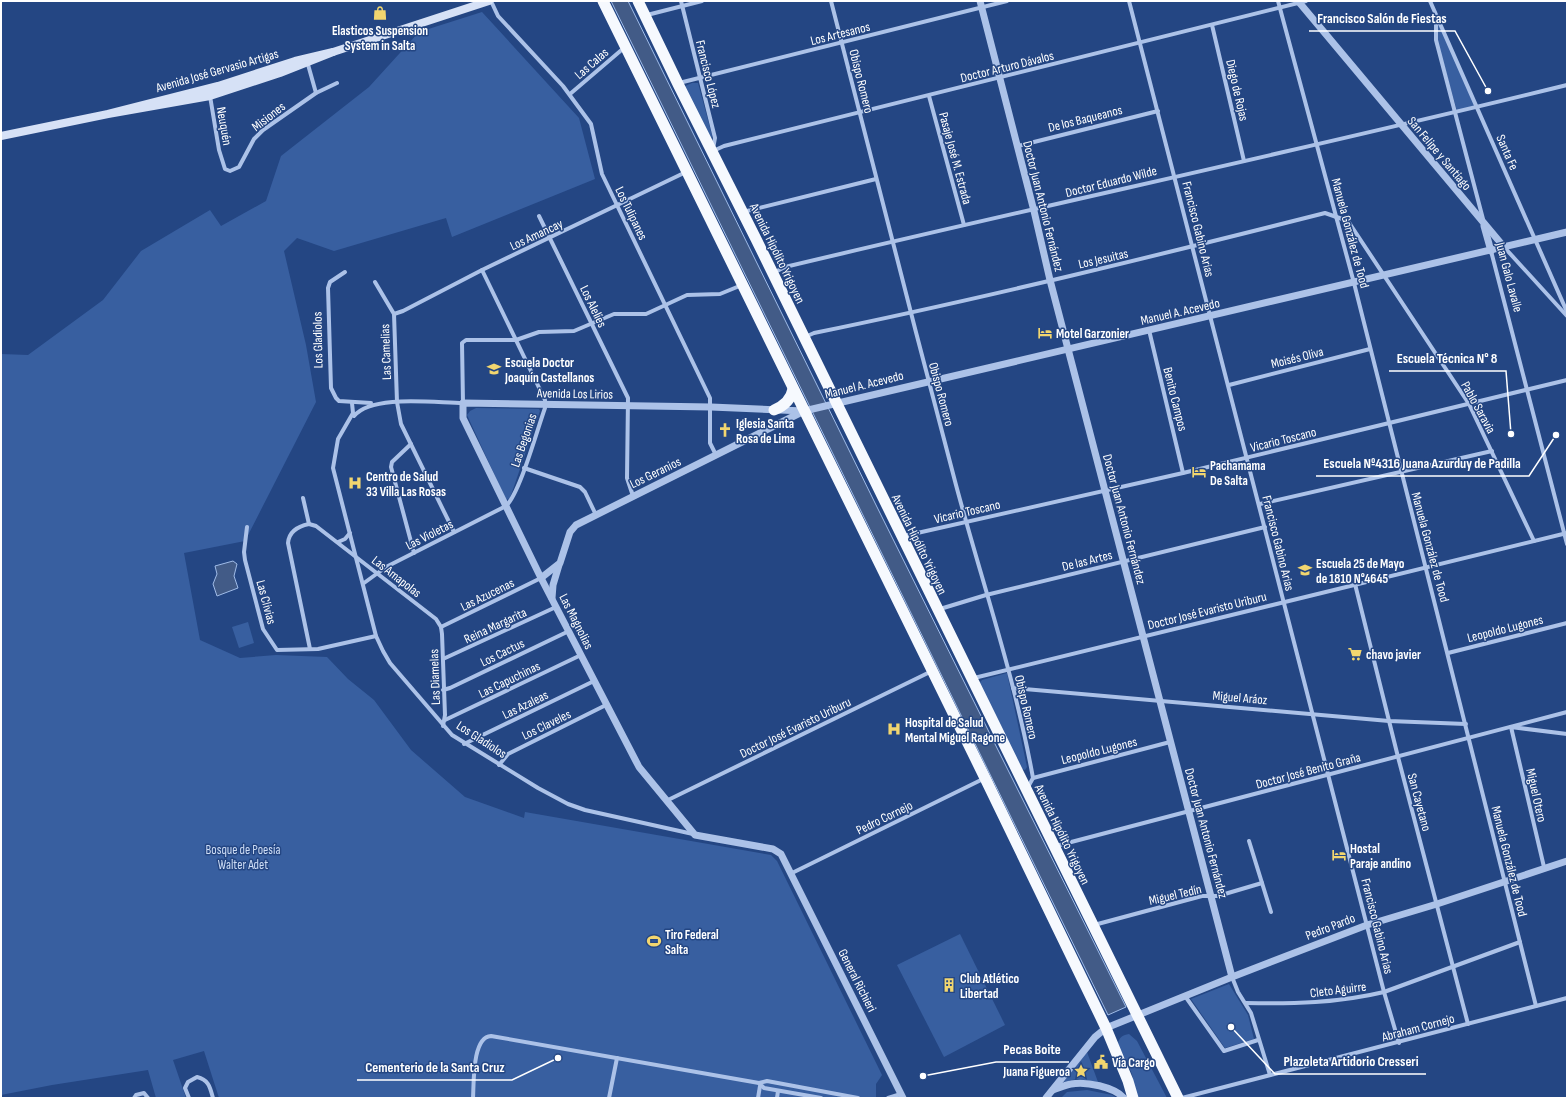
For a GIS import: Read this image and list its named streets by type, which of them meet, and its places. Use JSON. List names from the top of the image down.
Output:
{
  "streets": {
    "highway": ["Avenida Hipólito Yrigoyen"],
    "main road": ["Avenida José Gervasio Artigas"],
    "street": [
      "Los Artesanos",
      "Las Calas",
      "Doctor Arturo Dávalos",
      "Francisco López",
      "Obispo Romero",
      "Diego de Rojas",
      "Misiones",
      "De los Baqueanos",
      "Neuquén",
      "Santa Fe",
      "San Felipe y Santiago",
      "Pasaje José M. Estrada",
      "Doctor Eduardo Wilde",
      "Doctor Juan Antonio Fernández",
      "Los Tulipanes",
      "Francisco Gabino Arias",
      "Manuela González de Tood",
      "Los Amancay",
      "Los Jesuitas",
      "Juan Galo Lavalle",
      "Los Alelíes",
      "Manuel A. Acevedo",
      "Los Gladiolos",
      "Las Camelias",
      "Moisés Oliva",
      "Avenida Los Lirios",
      "Benito Campos",
      "Pablo Saravia",
      "Vicario Toscano",
      "Las Begonias",
      "Los Geranios",
      "Las Violetas",
      "De las Artes",
      "Las Amapolas",
      "Las Azucenas",
      "Las Clivias",
      "Doctor José Evaristo Uriburu",
      "Las Magnolias",
      "Reina Margarita",
      "Leopoldo Lugones",
      "Los Cactus",
      "Las Diamelas",
      "Las Capuchinas",
      "Miguel Aráoz",
      "Las Azaleas",
      "Los Claveles",
      "Doctor José Benito Graña",
      "Miguel Otero",
      "San Cayetano",
      "Pedro Cornejo",
      "Miguel Tedín",
      "Pedro Pardo",
      "General Richieri",
      "Cleto Aguirre",
      "Abraham Cornejo"
    ]
  },
  "crossings": [
    ["Los Artesanos", "Francisco López"],
    ["Los Artesanos", "Obispo Romero"],
    ["Los Artesanos", "Doctor Juan Antonio Fernández"],
    ["Los Artesanos", "Avenida Hipólito Yrigoyen"],
    ["Las Calas", "Los Tulipanes"],
    ["Doctor Arturo Dávalos", "Francisco López"],
    ["Doctor Arturo Dávalos", "Obispo Romero"],
    ["Doctor Arturo Dávalos", "Diego de Rojas"],
    ["Doctor Arturo Dávalos", "San Felipe y Santiago"],
    ["Doctor Arturo Dávalos", "Pasaje José M. Estrada"],
    ["Doctor Arturo Dávalos", "Doctor Juan Antonio Fernández"],
    ["Doctor Arturo Dávalos", "Francisco Gabino Arias"],
    ["Doctor Arturo Dávalos", "Manuela González de Tood"],
    ["Doctor Arturo Dávalos", "Avenida Hipólito Yrigoyen"],
    ["Avenida José Gervasio Artigas", "Neuquén"],
    ["Avenida José Gervasio Artigas", "Los Tulipanes"],
    ["Francisco López", "Avenida Hipólito Yrigoyen"],
    ["Obispo Romero", "Doctor Eduardo Wilde"],
    ["Obispo Romero", "Los Jesuitas"],
    ["Obispo Romero", "Manuel A. Acevedo"],
    ["Obispo Romero", "Vicario Toscano"],
    ["Obispo Romero", "De las Artes"],
    ["Obispo Romero", "Doctor José Evaristo Uriburu"],
    ["Obispo Romero", "Leopoldo Lugones"],
    ["Obispo Romero", "Miguel Aráoz"],
    ["Diego de Rojas", "Doctor Eduardo Wilde"],
    ["Misiones", "Neuquén"],
    ["De los Baqueanos", "Doctor Juan Antonio Fernández"],
    ["De los Baqueanos", "Francisco Gabino Arias"],
    ["Santa Fe", "Doctor Eduardo Wilde"],
    ["Santa Fe", "Juan Galo Lavalle"],
    ["Santa Fe", "Manuel A. Acevedo"],
    ["San Felipe y Santiago", "Doctor Eduardo Wilde"],
    ["San Felipe y Santiago", "Juan Galo Lavalle"],
    ["San Felipe y Santiago", "Manuel A. Acevedo"],
    ["Pasaje José M. Estrada", "Doctor Eduardo Wilde"],
    ["Doctor Eduardo Wilde", "Doctor Juan Antonio Fernández"],
    ["Doctor Eduardo Wilde", "Francisco Gabino Arias"],
    ["Doctor Eduardo Wilde", "Manuela González de Tood"],
    ["Doctor Eduardo Wilde", "Avenida Hipólito Yrigoyen"],
    ["Doctor Eduardo Wilde", "Juan Galo Lavalle"],
    ["Doctor Juan Antonio Fernández", "Los Jesuitas"],
    ["Doctor Juan Antonio Fernández", "Manuel A. Acevedo"],
    ["Doctor Juan Antonio Fernández", "Vicario Toscano"],
    ["Doctor Juan Antonio Fernández", "De las Artes"],
    ["Doctor Juan Antonio Fernández", "Doctor José Evaristo Uriburu"],
    ["Doctor Juan Antonio Fernández", "Leopoldo Lugones"],
    ["Doctor Juan Antonio Fernández", "Miguel Aráoz"],
    ["Doctor Juan Antonio Fernández", "Doctor José Benito Graña"],
    ["Doctor Juan Antonio Fernández", "Miguel Tedín"],
    ["Doctor Juan Antonio Fernández", "Pedro Pardo"],
    ["Doctor Juan Antonio Fernández", "Cleto Aguirre"],
    ["Doctor Juan Antonio Fernández", "Abraham Cornejo"],
    ["Los Tulipanes", "Los Amancay"],
    ["Los Tulipanes", "Avenida Los Lirios"],
    ["Los Tulipanes", "Los Geranios"],
    ["Francisco Gabino Arias", "Los Jesuitas"],
    ["Francisco Gabino Arias", "Manuel A. Acevedo"],
    ["Francisco Gabino Arias", "Moisés Oliva"],
    ["Francisco Gabino Arias", "Vicario Toscano"],
    ["Francisco Gabino Arias", "De las Artes"],
    ["Francisco Gabino Arias", "Doctor José Evaristo Uriburu"],
    ["Francisco Gabino Arias", "Miguel Aráoz"],
    ["Francisco Gabino Arias", "Doctor José Benito Graña"],
    ["Francisco Gabino Arias", "Pedro Pardo"],
    ["Francisco Gabino Arias", "Cleto Aguirre"],
    ["Francisco Gabino Arias", "Abraham Cornejo"],
    ["Manuela González de Tood", "Los Jesuitas"],
    ["Manuela González de Tood", "Manuel A. Acevedo"],
    ["Manuela González de Tood", "Moisés Oliva"],
    ["Manuela González de Tood", "Pablo Saravia"],
    ["Manuela González de Tood", "Vicario Toscano"],
    ["Manuela González de Tood", "Doctor José Evaristo Uriburu"],
    ["Manuela González de Tood", "Leopoldo Lugones"],
    ["Manuela González de Tood", "Miguel Aráoz"],
    ["Manuela González de Tood", "Doctor José Benito Graña"],
    ["Manuela González de Tood", "Pedro Pardo"],
    ["Manuela González de Tood", "Cleto Aguirre"],
    ["Manuela González de Tood", "Abraham Cornejo"],
    ["Los Amancay", "Los Alelíes"],
    ["Los Amancay", "Las Camelias"],
    ["Los Amancay", "Las Begonias"],
    ["Avenida Hipólito Yrigoyen", "Los Jesuitas"],
    ["Avenida Hipólito Yrigoyen", "Manuel A. Acevedo"],
    ["Avenida Hipólito Yrigoyen", "Vicario Toscano"],
    ["Avenida Hipólito Yrigoyen", "De las Artes"],
    ["Avenida Hipólito Yrigoyen", "Doctor José Evaristo Uriburu"],
    ["Avenida Hipólito Yrigoyen", "Doctor José Benito Graña"],
    ["Avenida Hipólito Yrigoyen", "Miguel Tedín"],
    ["Avenida Hipólito Yrigoyen", "Pedro Pardo"],
    ["Los Jesuitas", "Pablo Saravia"],
    ["Juan Galo Lavalle", "Manuel A. Acevedo"],
    ["Juan Galo Lavalle", "Vicario Toscano"],
    ["Juan Galo Lavalle", "Doctor José Evaristo Uriburu"],
    ["Los Alelíes", "Avenida Los Lirios"],
    ["Los Alelíes", "Los Geranios"],
    ["Manuel A. Acevedo", "Avenida Los Lirios"],
    ["Manuel A. Acevedo", "Benito Campos"],
    ["Manuel A. Acevedo", "Pablo Saravia"],
    ["Manuel A. Acevedo", "Los Geranios"],
    ["Los Gladiolos", "Avenida Los Lirios"],
    ["Los Gladiolos", "Las Violetas"],
    ["Los Gladiolos", "Las Amapolas"],
    ["Los Gladiolos", "Las Clivias"],
    ["Los Gladiolos", "Las Magnolias"],
    ["Los Gladiolos", "Las Diamelas"],
    ["Los Gladiolos", "Las Azaleas"],
    ["Los Gladiolos", "Los Claveles"],
    ["Los Gladiolos", "Pedro Cornejo"],
    ["Los Gladiolos", "General Richieri"],
    ["Las Camelias", "Avenida Los Lirios"],
    ["Las Camelias", "Las Violetas"],
    ["Avenida Los Lirios", "Las Begonias"],
    ["Avenida Los Lirios", "Los Geranios"],
    ["Avenida Los Lirios", "Las Magnolias"],
    ["Benito Campos", "Vicario Toscano"],
    ["Pablo Saravia", "Vicario Toscano"],
    ["Pablo Saravia", "Doctor José Evaristo Uriburu"],
    ["Las Begonias", "Las Violetas"],
    ["Las Begonias", "Las Magnolias"],
    ["Los Geranios", "Las Magnolias"],
    ["Las Violetas", "Las Amapolas"],
    ["Las Violetas", "Las Magnolias"],
    ["Las Amapolas", "Las Azucenas"],
    ["Las Amapolas", "Las Diamelas"],
    ["Las Azucenas", "Las Magnolias"],
    ["Las Azucenas", "Las Diamelas"],
    ["Doctor José Evaristo Uriburu", "Las Magnolias"],
    ["Doctor José Evaristo Uriburu", "San Cayetano"],
    ["Las Magnolias", "Reina Margarita"],
    ["Las Magnolias", "Los Cactus"],
    ["Las Magnolias", "Las Capuchinas"],
    ["Las Magnolias", "Las Azaleas"],
    ["Las Magnolias", "Los Claveles"],
    ["Reina Margarita", "Las Diamelas"],
    ["Los Cactus", "Las Diamelas"],
    ["Las Diamelas", "Las Capuchinas"],
    ["Miguel Aráoz", "San Cayetano"],
    ["Doctor José Benito Graña", "Miguel Otero"],
    ["Doctor José Benito Graña", "San Cayetano"],
    ["Miguel Otero", "Pedro Pardo"],
    ["San Cayetano", "Pedro Pardo"],
    ["San Cayetano", "Cleto Aguirre"],
    ["San Cayetano", "Abraham Cornejo"],
    ["Pedro Cornejo", "General Richieri"]
  ],
  "parks": ["Bosque de Poesía Walter Adet"],
  "places": {
    "shop": ["Elasticos Suspension System in Salta"],
    "other": [
      "Francisco Salón de Fiestas",
      "Escuela Técnica N° 8",
      "Escuela Nº4316 Juana Azurduy de Padilla",
      "Plazoleta Artidorio Cresseri",
      "Cementerio de la Santa Cruz",
      "Pecas Boite"
    ],
    "hotel": ["Motel Garzonier", "Pachamama De Salta", "Hostal Paraje andino"],
    "school or university": ["Escuela Doctor Joaquín Castellanos", "Escuela 25 de Mayo de 1810 N°4645"],
    "church": ["Iglesia Santa Rosa de Lima"],
    "hospital": ["Centro de Salud 33 Villa Las Rosas", "Hospital de Salud Mental Miguel Ragone"],
    "supermarket": ["chavo javier"],
    "sports": ["Tiro Federal Salta"],
    "building": ["Club Atlético Libertad"],
    "public building": ["Vía Cargo"],
    "place": ["Juana Figueroa"]
  }
}
